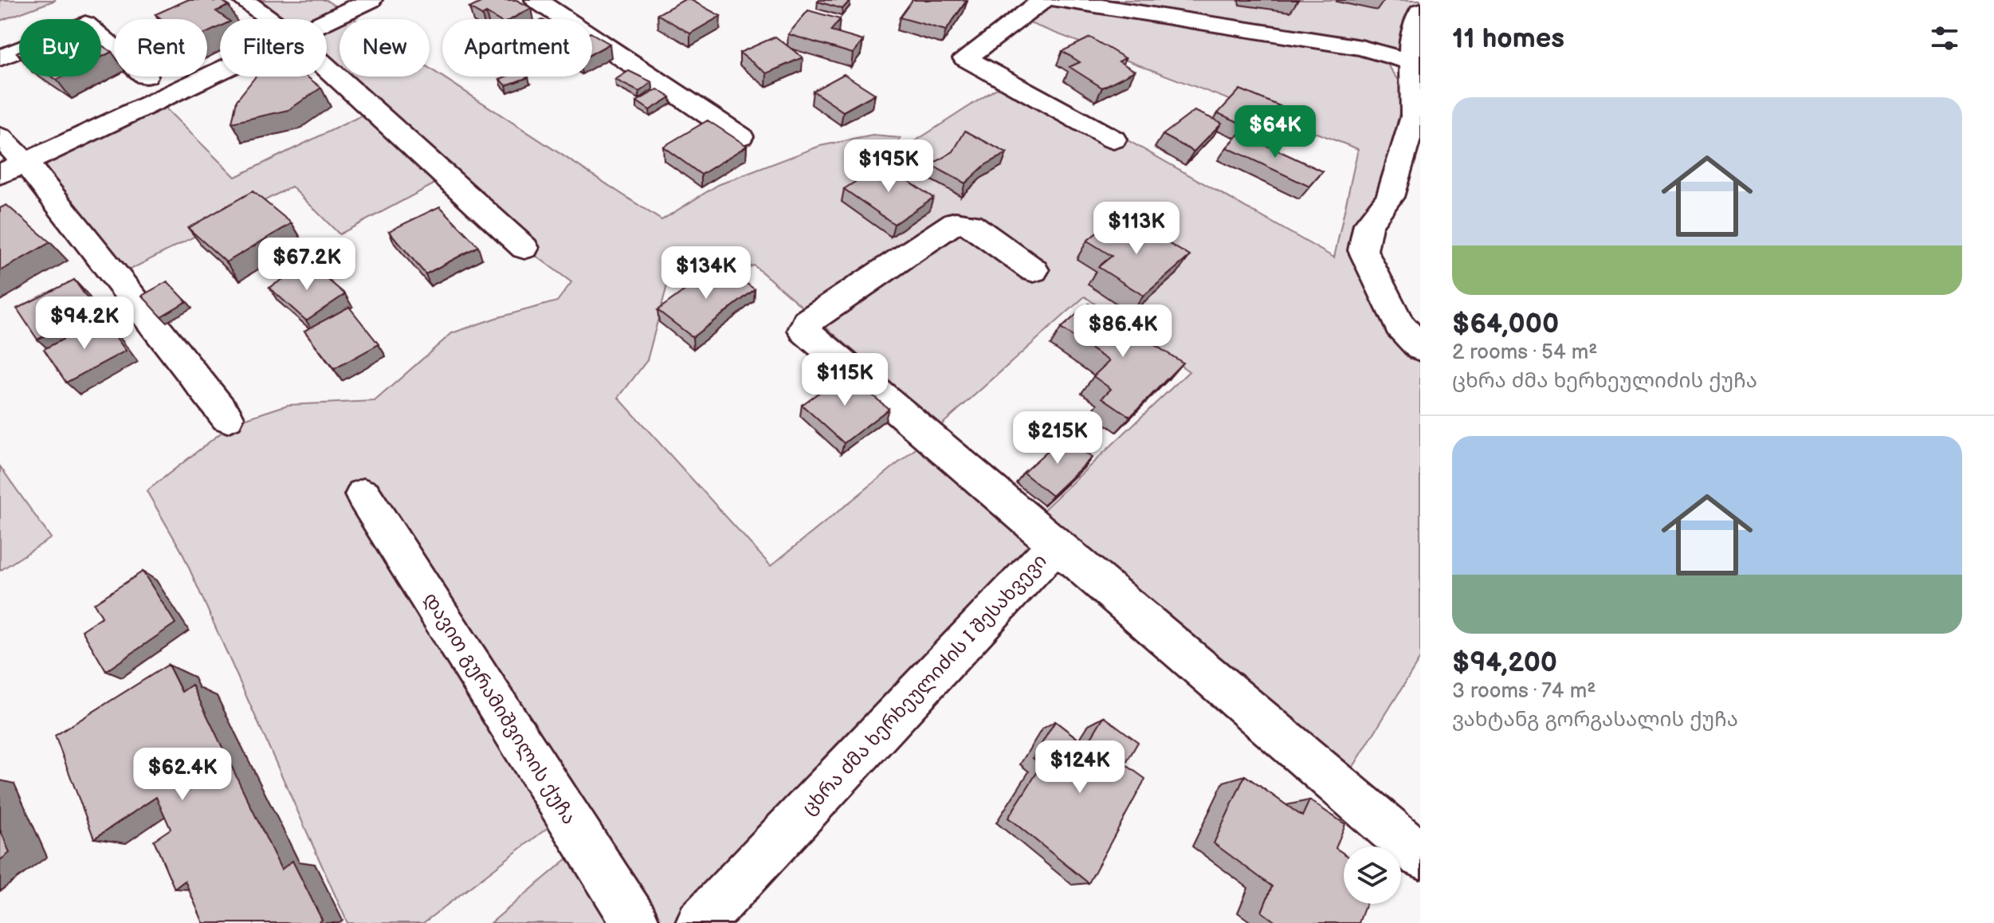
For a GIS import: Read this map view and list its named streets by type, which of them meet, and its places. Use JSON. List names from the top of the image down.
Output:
{
  "streets": {
    "street": ["ცხრა ძმა ხერხეულიძის I შესახვევი", "დავით გურამიშვილის ქუჩა"]
  },
  "page": {
    "heading": "11 homes",
    "chip": [
      "Buy",
      "Rent",
      "Filters",
      "New",
      "Apartment"
    ],
    "list": [
      {
        "name": "$64,000",
        "note": "2 rooms · 54 m² · ცხრა ძმა ხერხეულიძის ქუჩა"
      },
      {
        "name": "$94,200",
        "note": "3 rooms · 74 m² · ვახტანგ გორგასალის ქუჩა"
      }
    ],
    "price": [
      "$64K",
      "$195K",
      "$113K",
      "$67.2K",
      "$134K",
      "$94.2K",
      "$86.4K",
      "$115K",
      "$215K",
      "$124K",
      "$62.4K"
    ]
  }
}
